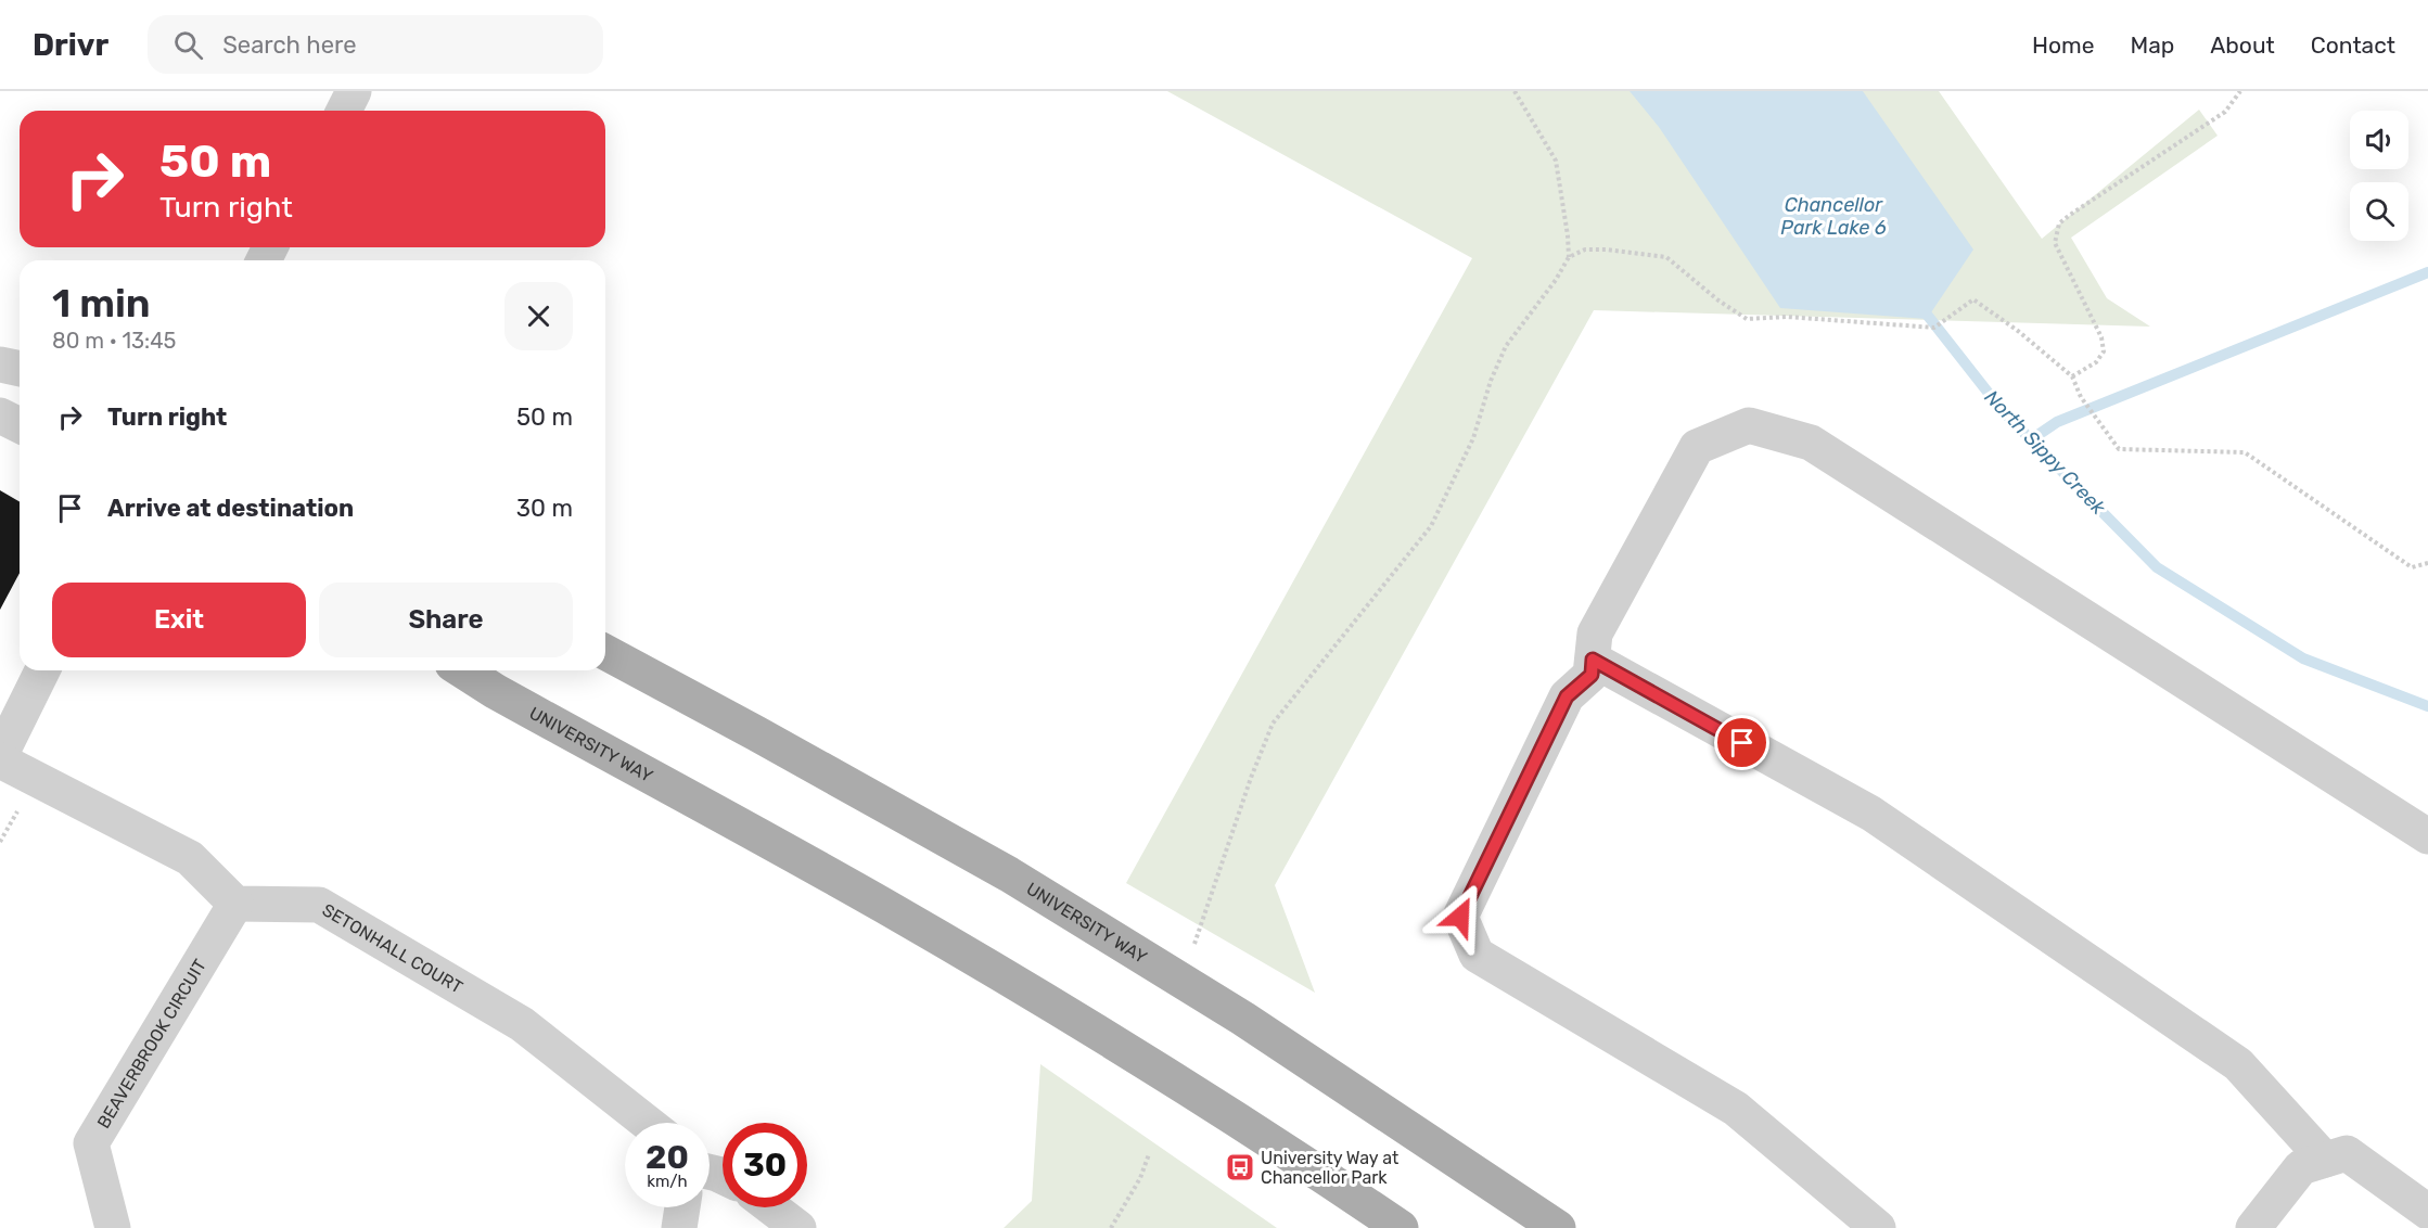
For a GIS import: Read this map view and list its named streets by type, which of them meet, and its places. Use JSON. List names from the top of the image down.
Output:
{
  "streets": {
    "main road": ["UNIVERSITY WAY"],
    "street": ["SETONHALL COURT", "BEAVERBROOK CIRCUIT"]
  },
  "crossings": [
    ["SETONHALL COURT", "BEAVERBROOK CIRCUIT"]
  ],
  "water": ["Chancellor Park Lake 6", "North Sippy Creek"],
  "places": {
    "bus stop": ["University Way at Chancellor Park"]
  },
  "page": {
    "header": "Drivr",
    "search": "Search here",
    "nav": [
      "Home",
      "Map",
      "About",
      "Contact"
    ],
    "turn": ["50 m", "Turn right"],
    "heading": ["1 min", "80 m · 13:45"],
    "list": [
      {
        "name": "Turn right",
        "value": "50 m"
      },
      {
        "name": "Arrive at destination",
        "value": "30 m"
      }
    ],
    "buttons": ["Exit", "Share"],
    "speed": "20 km/h",
    "limit": "30"
  }
}
